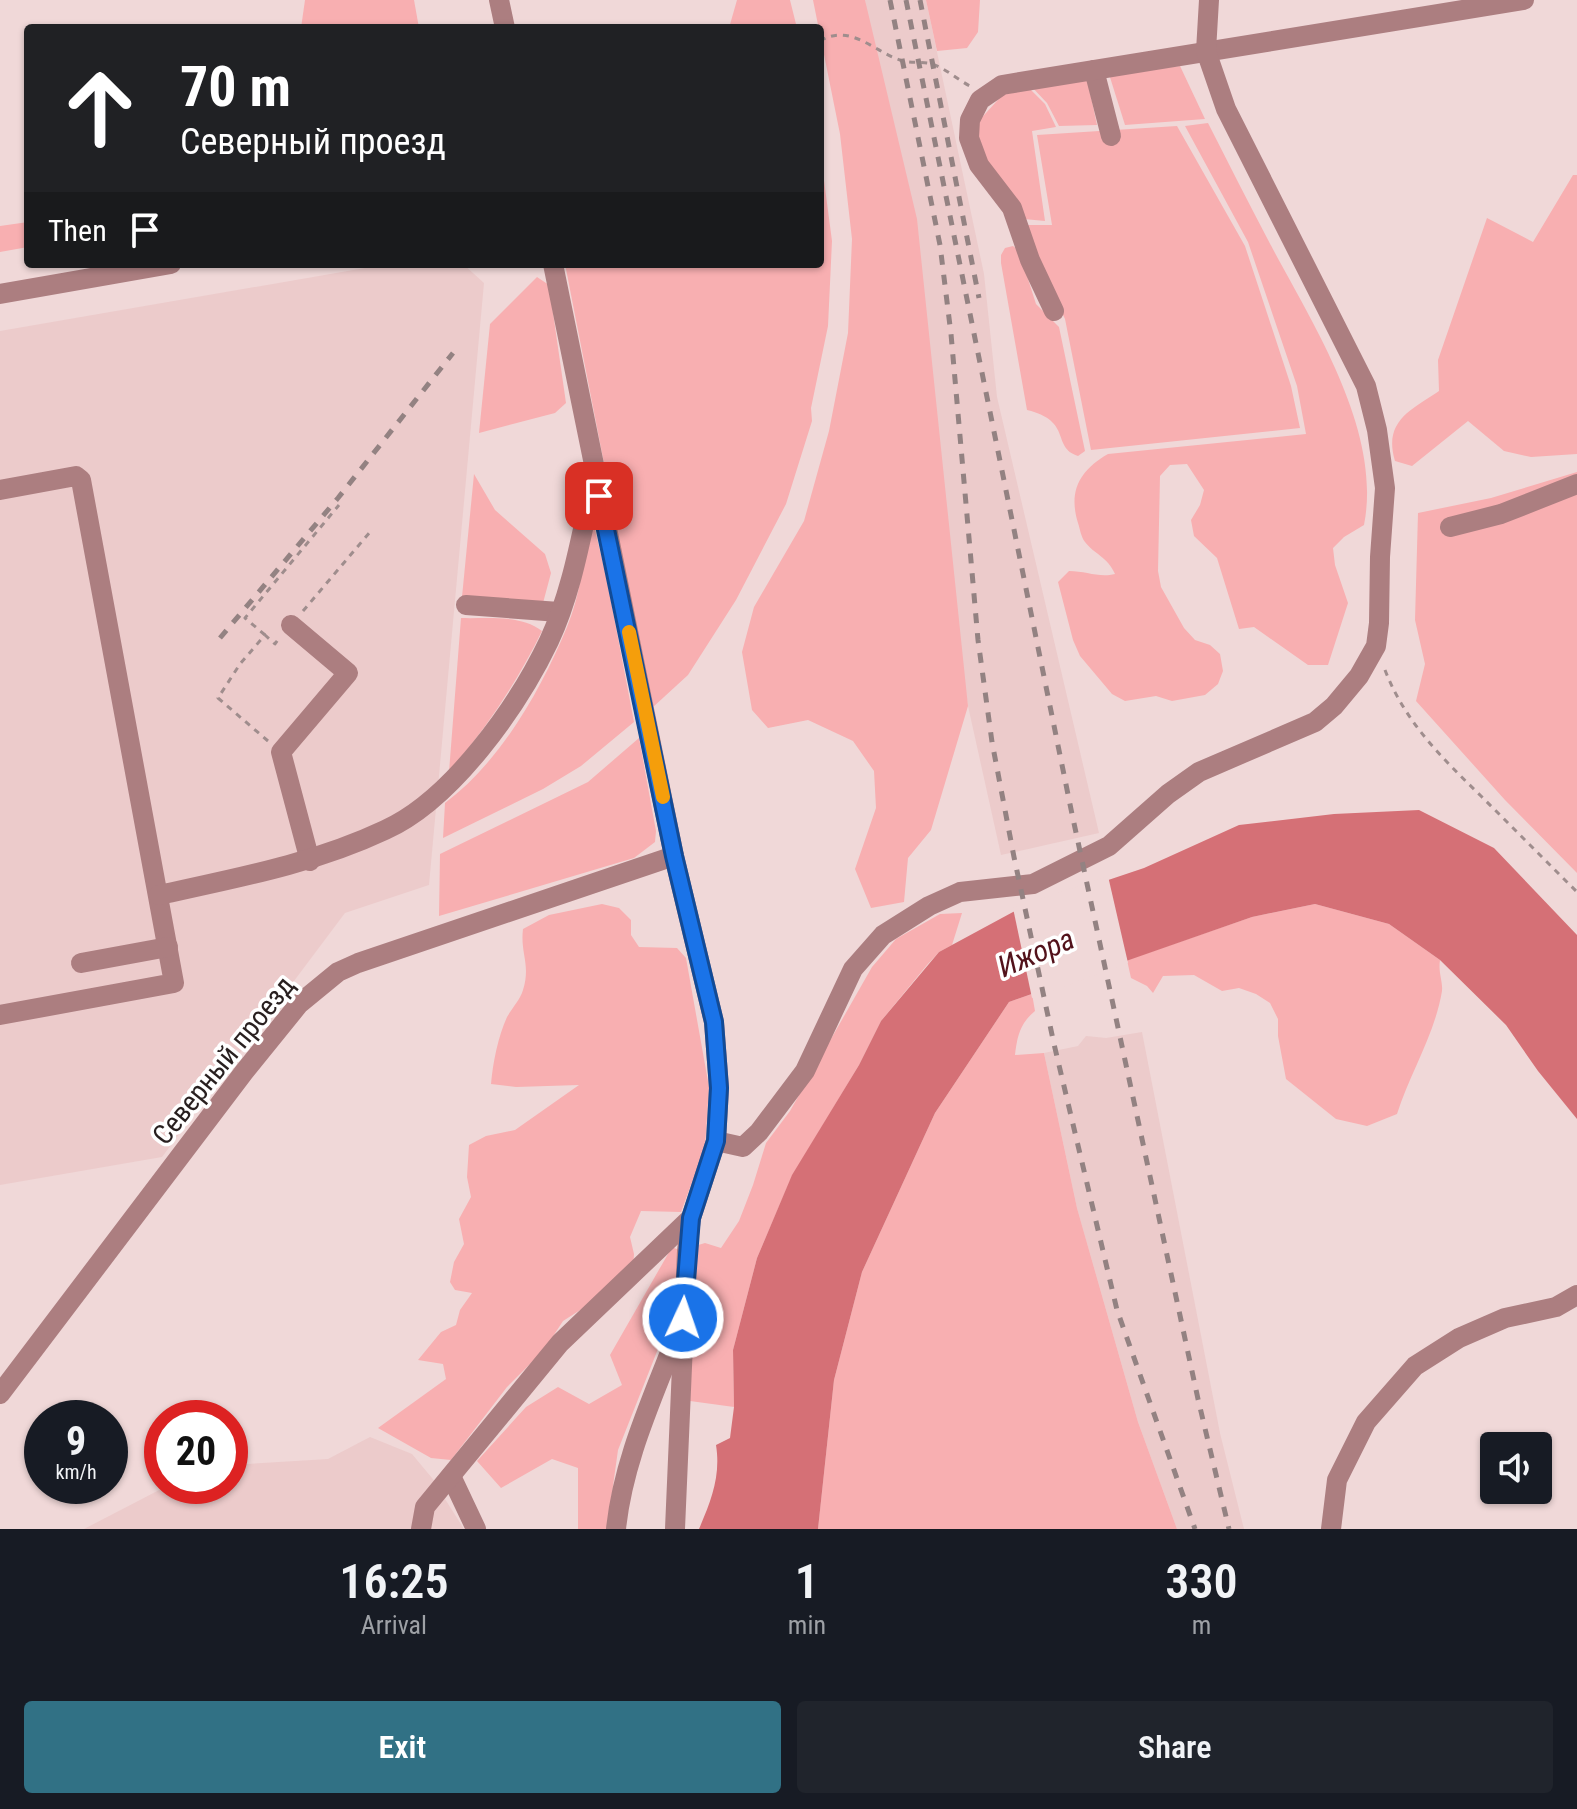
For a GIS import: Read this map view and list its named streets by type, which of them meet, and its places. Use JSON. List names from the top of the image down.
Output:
{
  "streets": {
    "street": ["Северный проезд"]
  },
  "water": ["Ижора"],
  "page": {
    "turn": ["70 m", "Северный проезд"],
    "then": "Then",
    "speed": "9 km/h",
    "limit": "20",
    "eta": [
      "16:25",
      "Arrival",
      "1",
      "min",
      "330",
      "m"
    ],
    "buttons": ["Exit", "Share"]
  }
}
